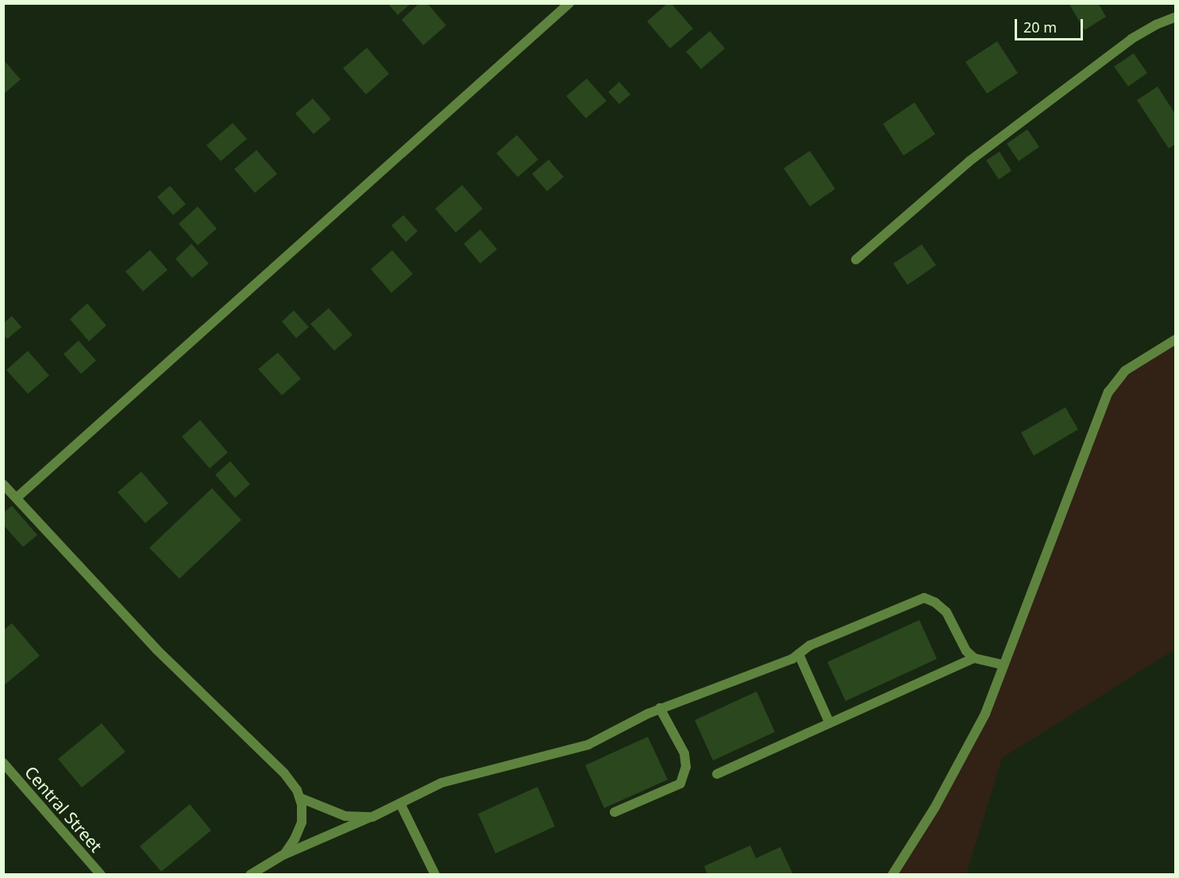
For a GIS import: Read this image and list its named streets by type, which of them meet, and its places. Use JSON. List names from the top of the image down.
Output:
{
  "streets": {
    "street": ["Central Street"]
  },
  "scale_bar": "20 m"
}
